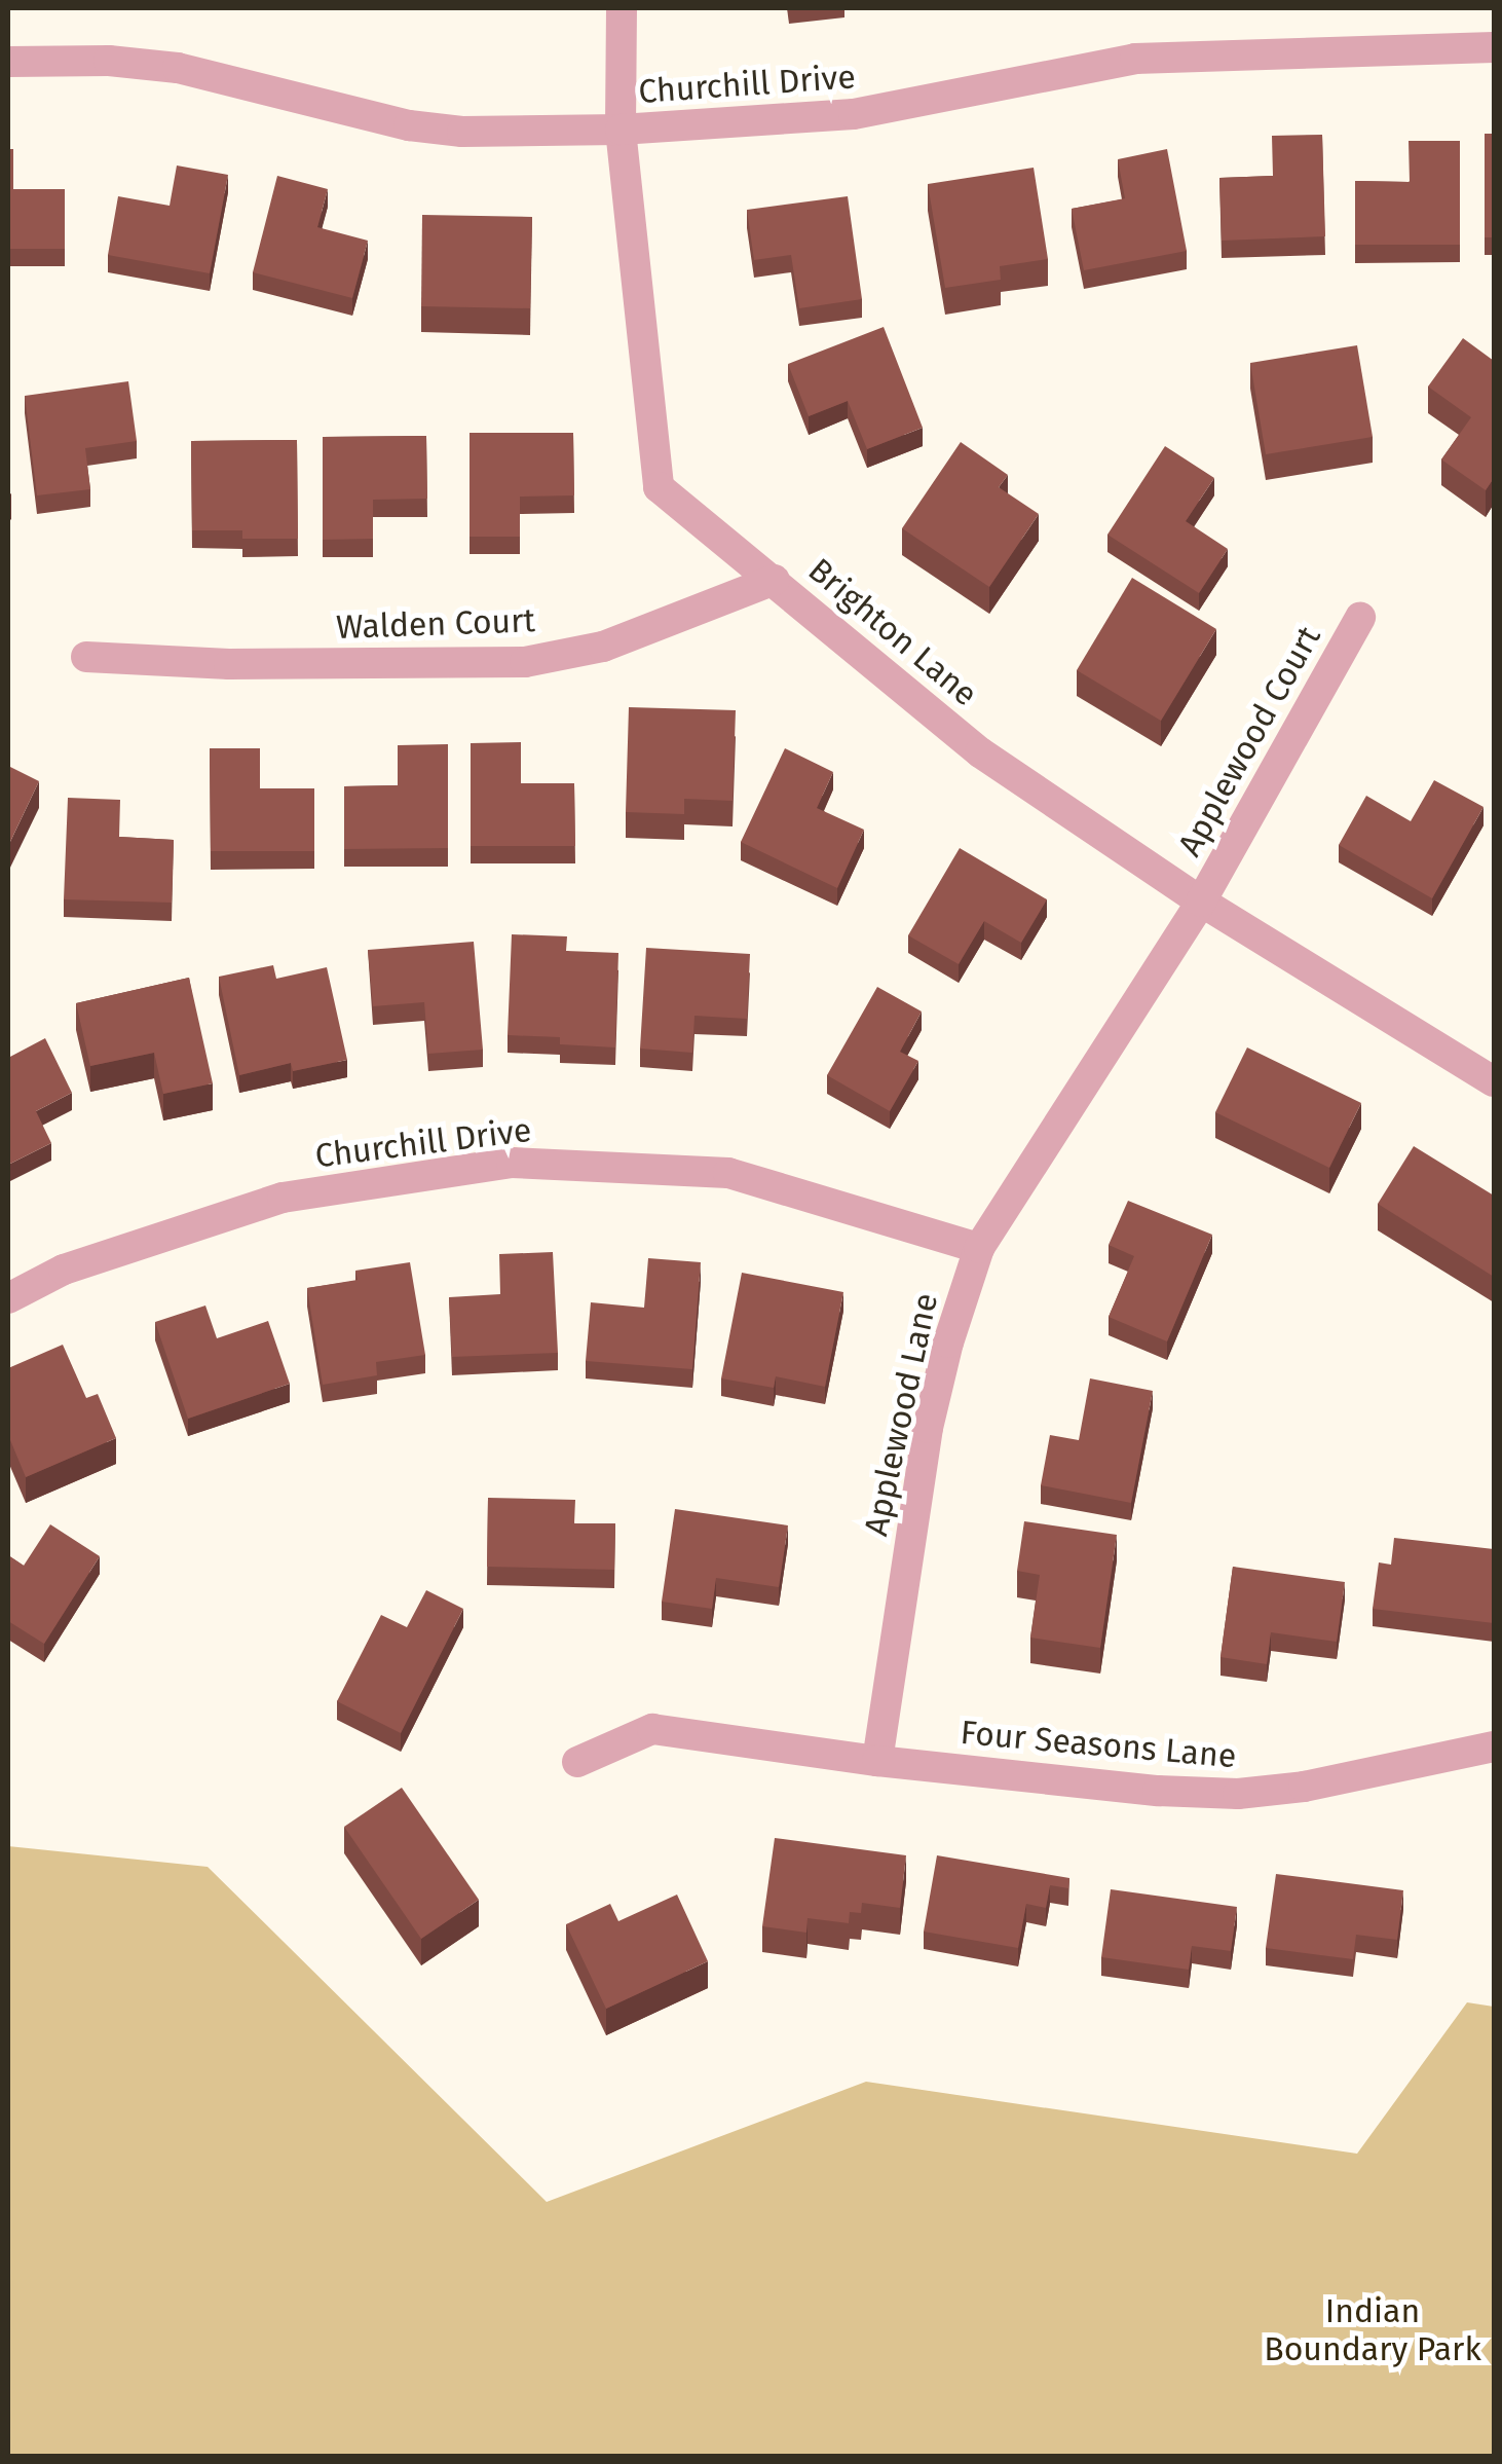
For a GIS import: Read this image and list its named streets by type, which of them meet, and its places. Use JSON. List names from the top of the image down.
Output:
{
  "streets": {
    "street": [
      "Churchill Drive",
      "Walden Court",
      "Brighton Lane",
      "Applewood Court",
      "Applewood Lane",
      "Four Seasons Lane"
    ]
  },
  "crossings": [
    ["Churchill Drive", "Brighton Lane"],
    ["Churchill Drive", "Applewood Lane"],
    ["Walden Court", "Brighton Lane"],
    ["Brighton Lane", "Applewood Court"],
    ["Brighton Lane", "Applewood Lane"],
    ["Applewood Court", "Applewood Lane"],
    ["Applewood Lane", "Four Seasons Lane"]
  ],
  "parks": ["Indian Boundary Park"]
}
